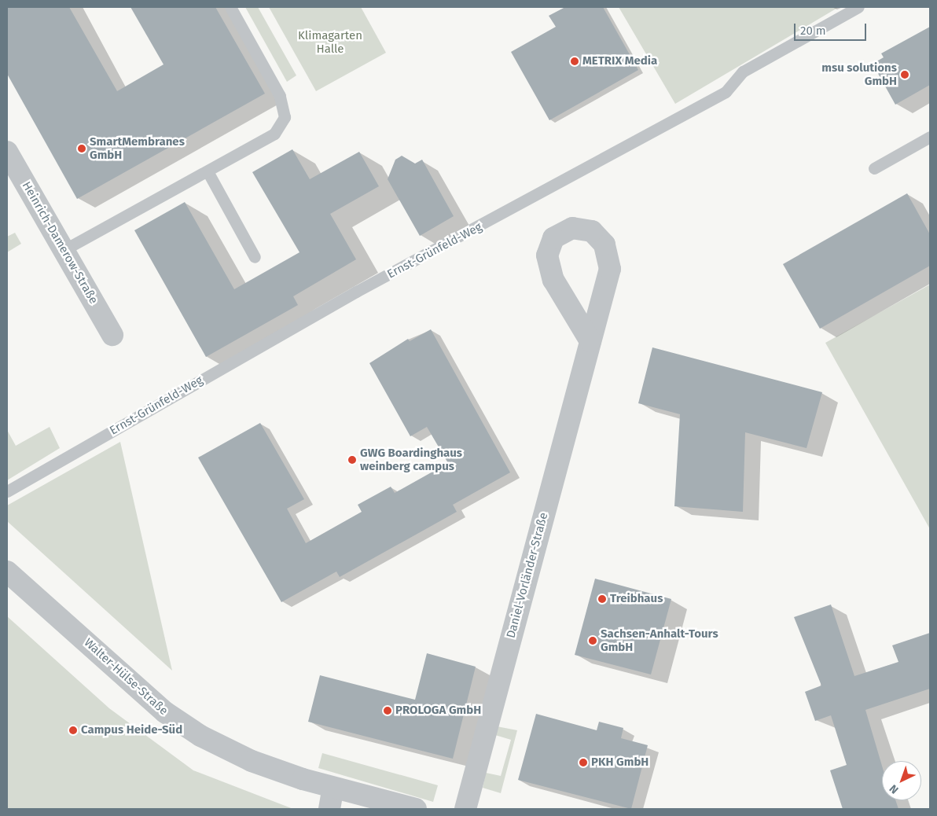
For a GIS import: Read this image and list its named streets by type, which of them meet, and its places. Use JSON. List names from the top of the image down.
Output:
{
  "streets": {
    "street": ["Heinrich-Damerow-Straße", "Daniel-Vorländer-Straße", "Walter-Hülse-Straße"],
    "lane": ["Ernst-Grünfeld-Weg"]
  },
  "parks": ["Klimagarten Halle"],
  "places": [
    "METRIX Media",
    "msu solutions GmbH",
    "SmartMembranes GmbH",
    "GWG Boardinghaus weinberg campus",
    "Treibhaus",
    "Sachsen-Anhalt-Tours GmbH",
    "PROLOGA GmbH",
    "Campus Heide-Süd",
    "PKH GmbH"
  ],
  "scale_bar": "20 m",
  "north": "bottom left"
}
